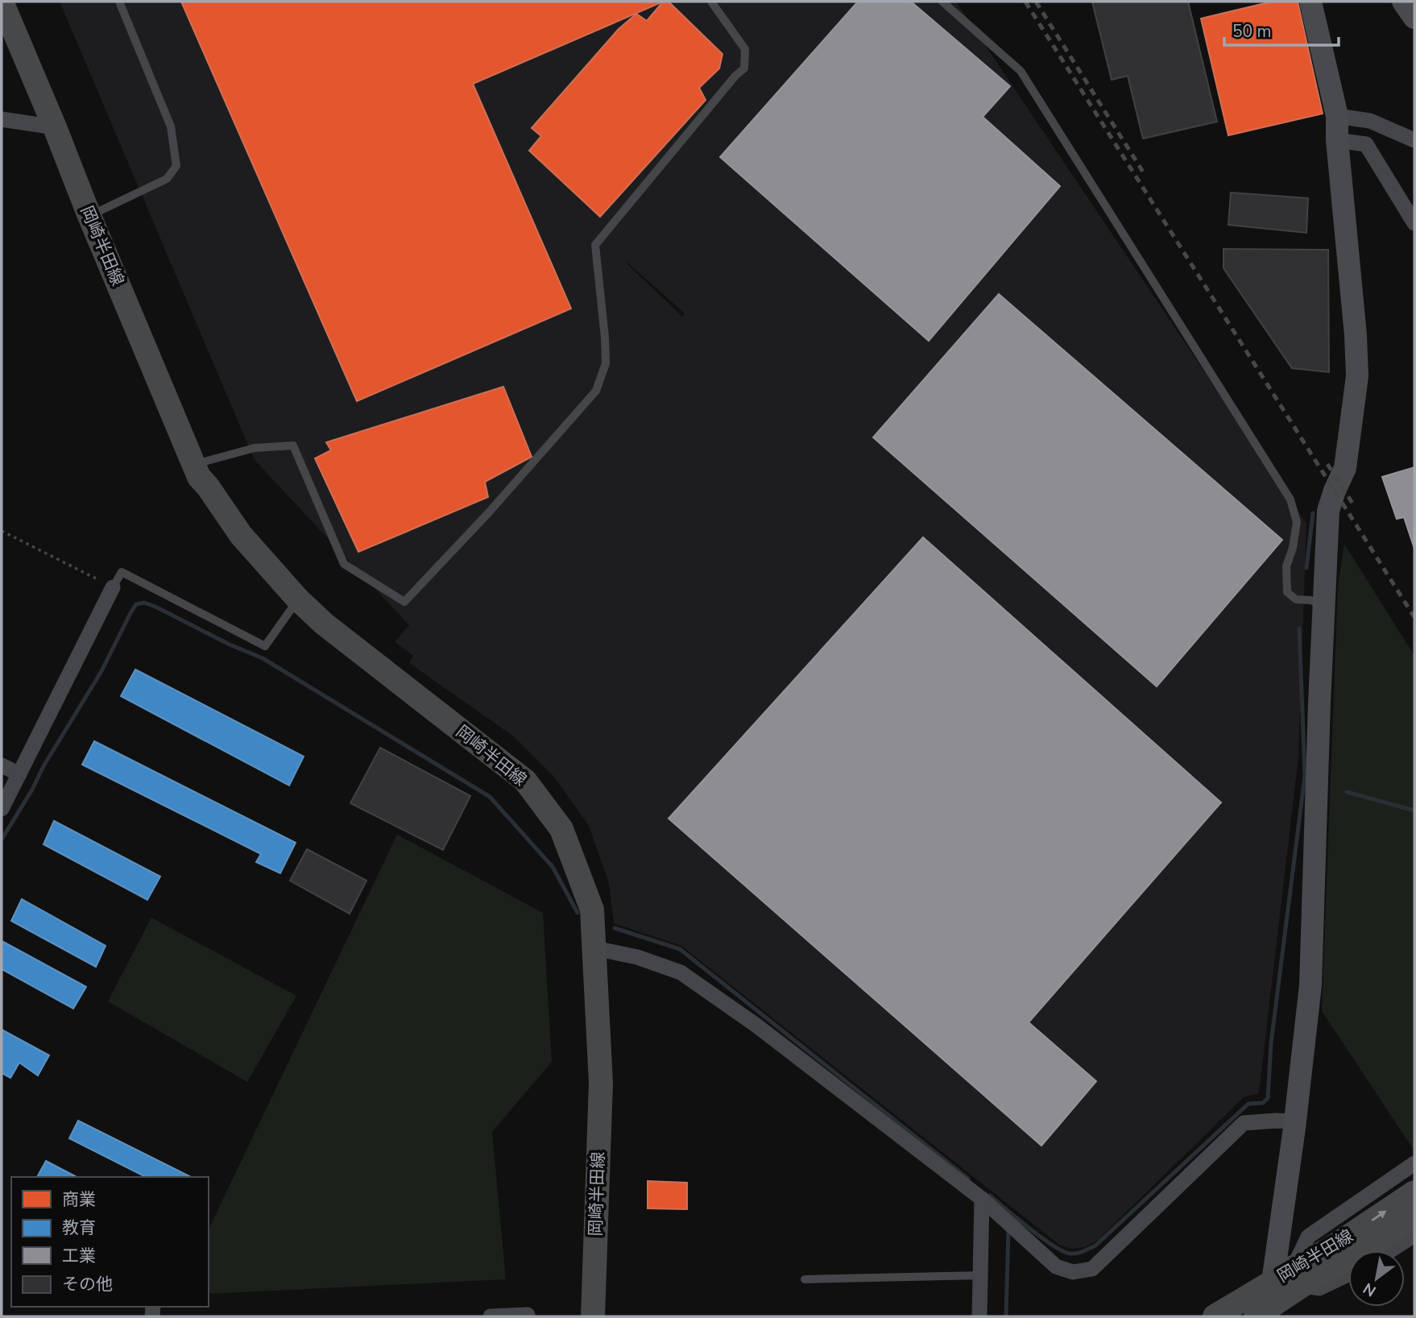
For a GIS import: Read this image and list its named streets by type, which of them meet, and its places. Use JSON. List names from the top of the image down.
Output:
{
  "streets": {
    "main road": ["岡崎半田線"]
  },
  "legend": [
    "商業",
    "教育",
    "工業",
    "その他"
  ],
  "scale_bar": "50 m",
  "north": "bottom left"
}
